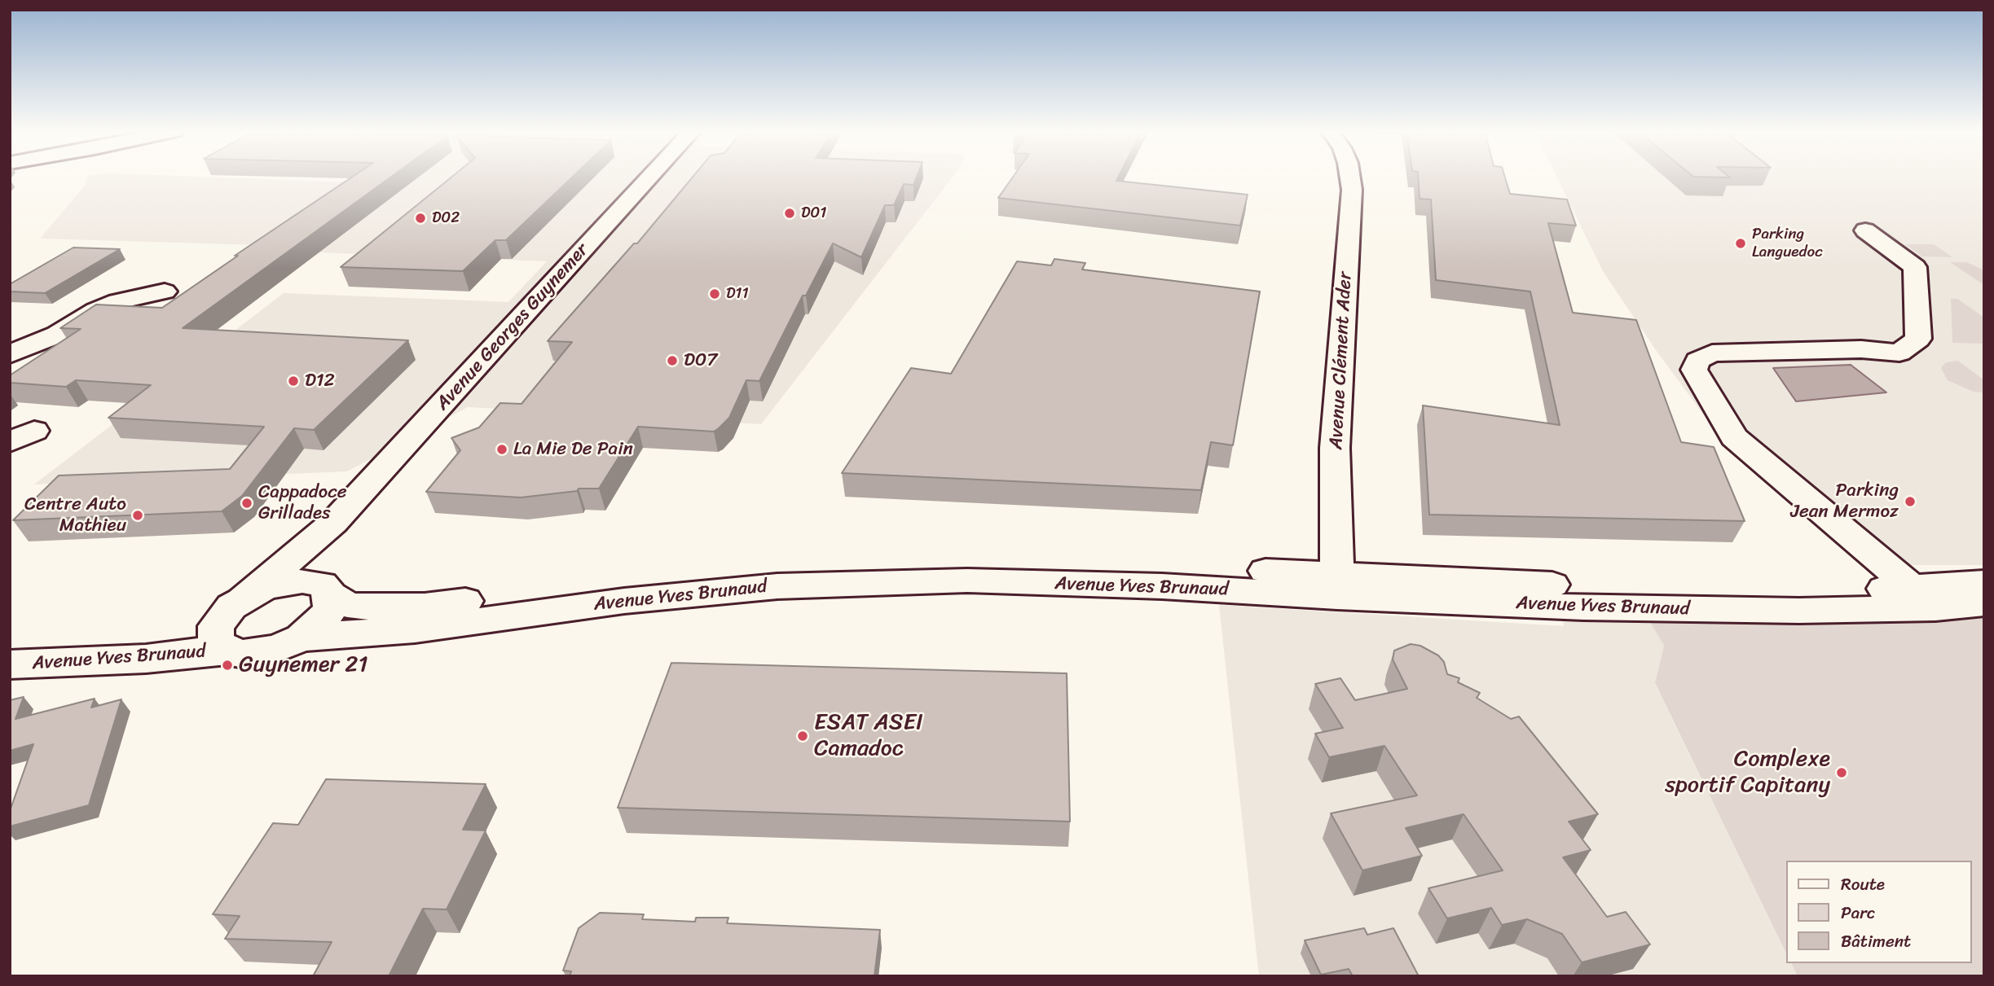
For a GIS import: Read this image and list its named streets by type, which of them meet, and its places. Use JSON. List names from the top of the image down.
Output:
{
  "streets": {
    "street": ["Avenue Georges Guynemer", "Avenue Clément Ader", "Avenue Yves Brunaud"]
  },
  "crossings": [
    ["Avenue Georges Guynemer", "Avenue Yves Brunaud"],
    ["Avenue Clément Ader", "Avenue Yves Brunaud"]
  ],
  "places": [
    "D01",
    "D02",
    "Parking Languedoc",
    "D11",
    "D07",
    "D12",
    "La Mie De Pain",
    "Parking Jean Mermoz",
    "Cappadoce Grillades",
    "Centre Auto Mathieu",
    "Guynemer 21",
    "ESAT ASEI Camadoc",
    "Complexe sportif Capitany"
  ],
  "legend": ["Route", "Parc", "Bâtiment"]
}
